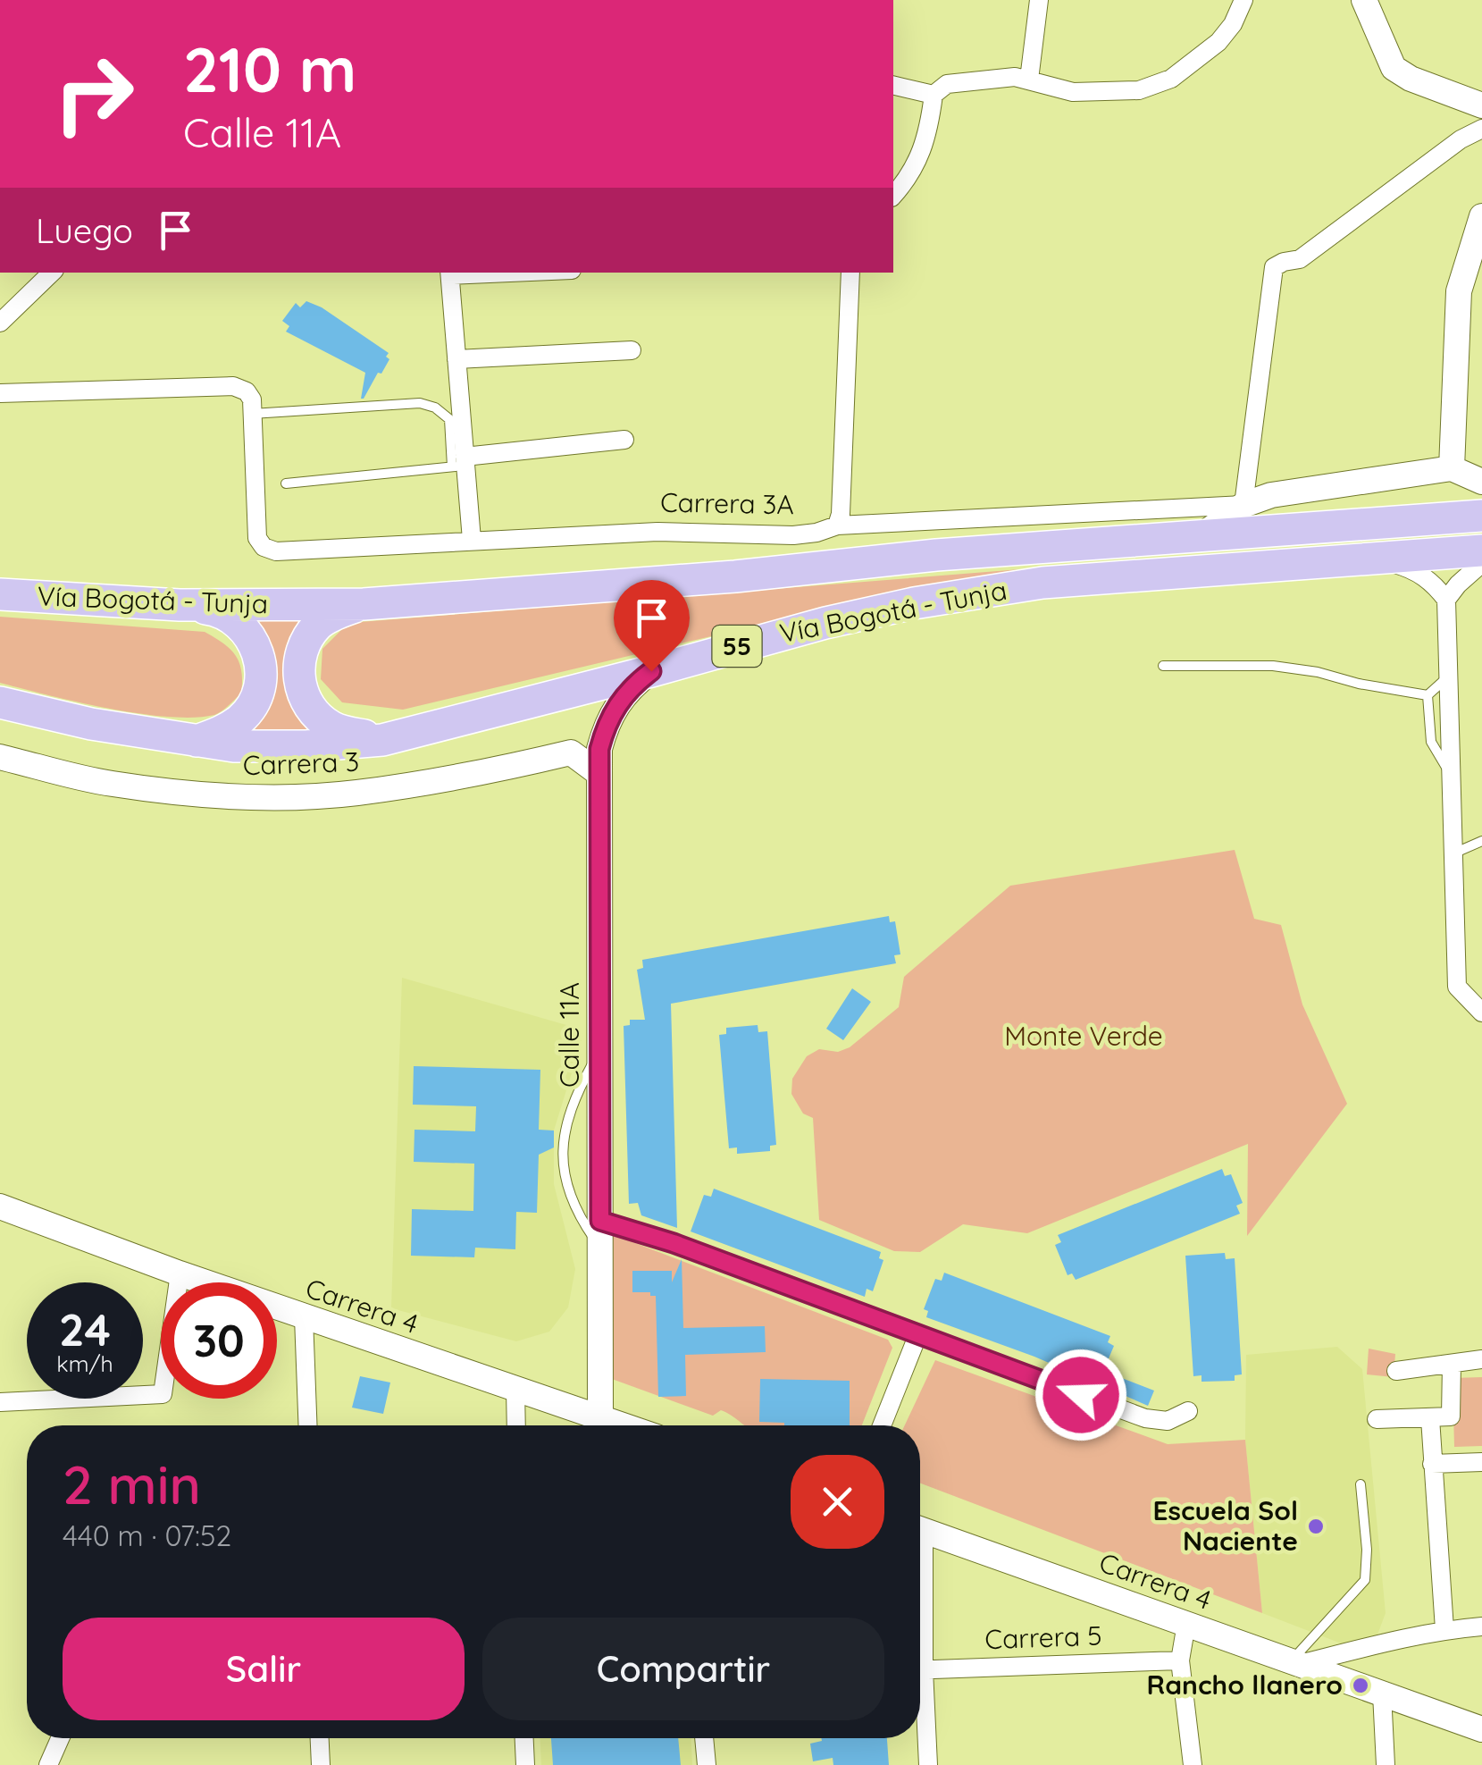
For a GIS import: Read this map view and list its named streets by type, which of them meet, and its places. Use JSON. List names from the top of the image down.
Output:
{
  "streets": {
    "highway": ["Vía Bogotá - Tunja", "55"],
    "street": [
      "Carrera 3A",
      "Carrera 3",
      "Calle 11A",
      "Carrera 4",
      "Carrera 5"
    ]
  },
  "crossings": [
    ["Carrera 3A", "Vía Bogotá - Tunja"],
    ["Vía Bogotá - Tunja", "Calle 11A"],
    ["Carrera 3", "Calle 11A"],
    ["Calle 11A", "Carrera 4"]
  ],
  "parks": ["Monte Verde"],
  "places": ["Escuela Sol Naciente", "Rancho llanero"],
  "page": {
    "turn": ["210 m", "Calle 11A"],
    "then": "Luego",
    "speed": "24 km/h",
    "limit": "30",
    "heading": ["2 min", "440 m · 07:52"],
    "buttons": ["Salir", "Compartir"]
  }
}
